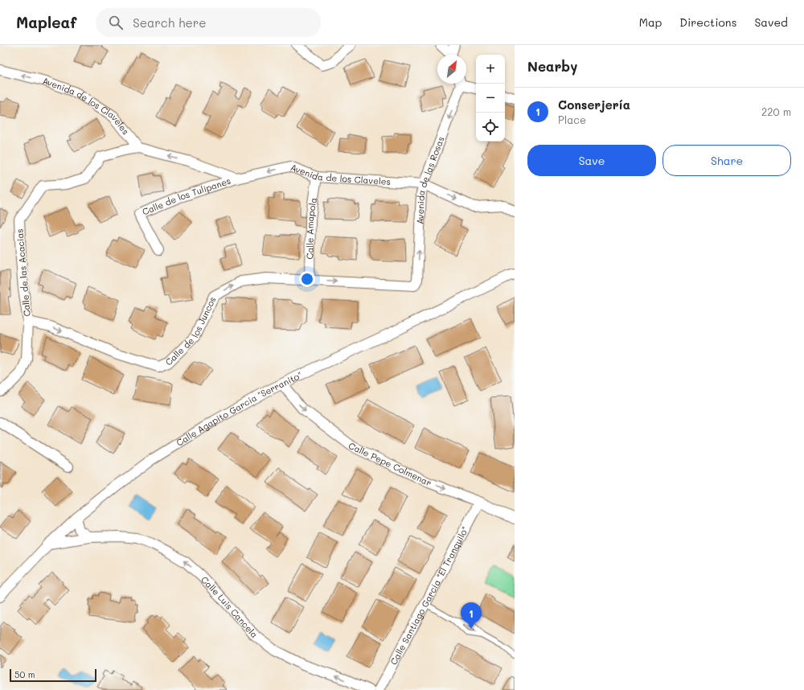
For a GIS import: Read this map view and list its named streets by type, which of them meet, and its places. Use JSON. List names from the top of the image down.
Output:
{
  "streets": {
    "street": [
      "Avenida de los Claveles",
      "Avenida de las Rosas",
      "Calle de los Tulipanes",
      "Calle Amapola",
      "Calle de las Acacias",
      "Calle de los Juncos",
      "Calle Agapito García \"Serranito\"",
      "Calle Pepe Colmenar",
      "Calle Santiago García \"El Tranquilo\"",
      "Calle Luis Cancela"
    ]
  },
  "crossings": [
    ["Avenida de los Claveles", "Avenida de las Rosas"],
    ["Avenida de los Claveles", "Calle de los Tulipanes"],
    ["Avenida de los Claveles", "Calle Amapola"],
    ["Avenida de los Claveles", "Calle de las Acacias"],
    ["Avenida de las Rosas", "Calle de los Juncos"],
    ["Calle Amapola", "Calle de los Juncos"],
    ["Calle de las Acacias", "Calle de los Juncos"],
    ["Calle Agapito García \"Serranito\"", "Calle Pepe Colmenar"],
    ["Calle Agapito García \"Serranito\"", "Calle Luis Cancela"],
    ["Calle Pepe Colmenar", "Calle Santiago García \"El Tranquilo\""]
  ],
  "one_way": ["Calle de los Juncos", "Calle Pepe Colmenar", "Calle Luis Cancela"],
  "scale_bar": "50 m",
  "north": "top right",
  "page": {
    "header": "Mapleaf",
    "search": "Search here",
    "nav": ["Map", "Directions", "Saved"],
    "heading": "Nearby",
    "map_buttons": ["+", "−"],
    "list": [
      {
        "mark": "1",
        "name": "Conserjería",
        "note": "Place",
        "value": "220 m"
      }
    ],
    "buttons": ["Save", "Share"],
    "pins": "1",
    "scale": "50 m"
  }
}
